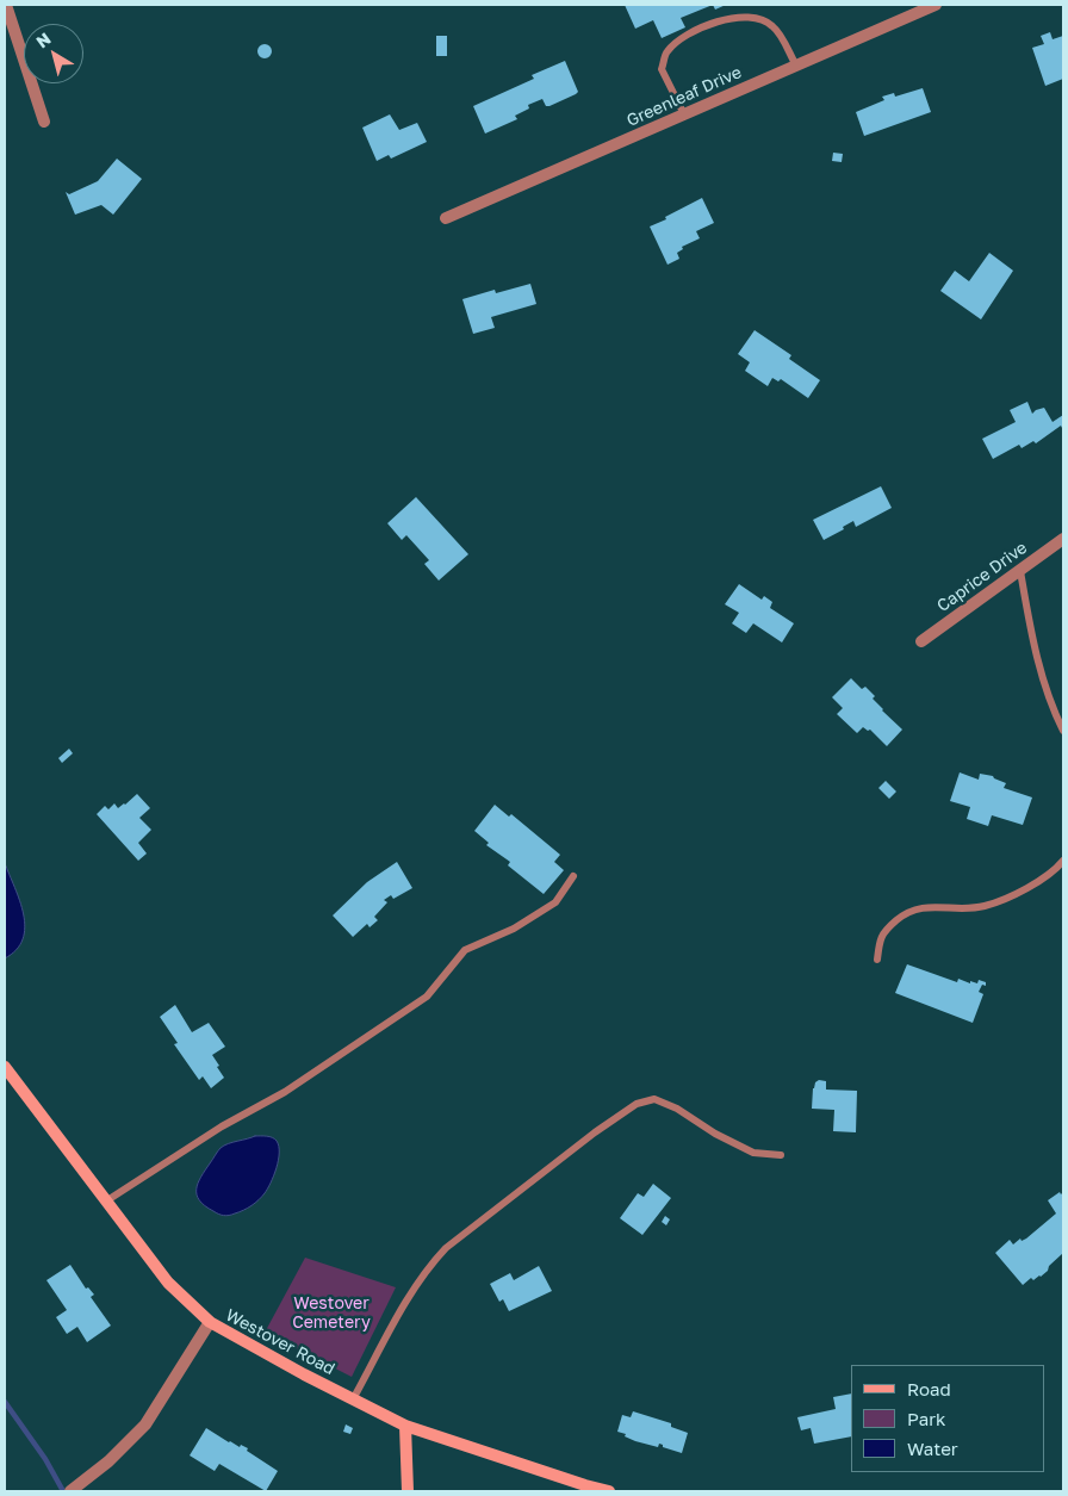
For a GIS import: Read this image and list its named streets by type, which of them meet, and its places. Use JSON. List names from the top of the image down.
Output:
{
  "streets": {
    "street": ["Greenleaf Drive", "Caprice Drive", "Westover Road"]
  },
  "parks": ["Westover Cemetery"],
  "legend": ["Road", "Park", "Water"],
  "north": "top left"
}
